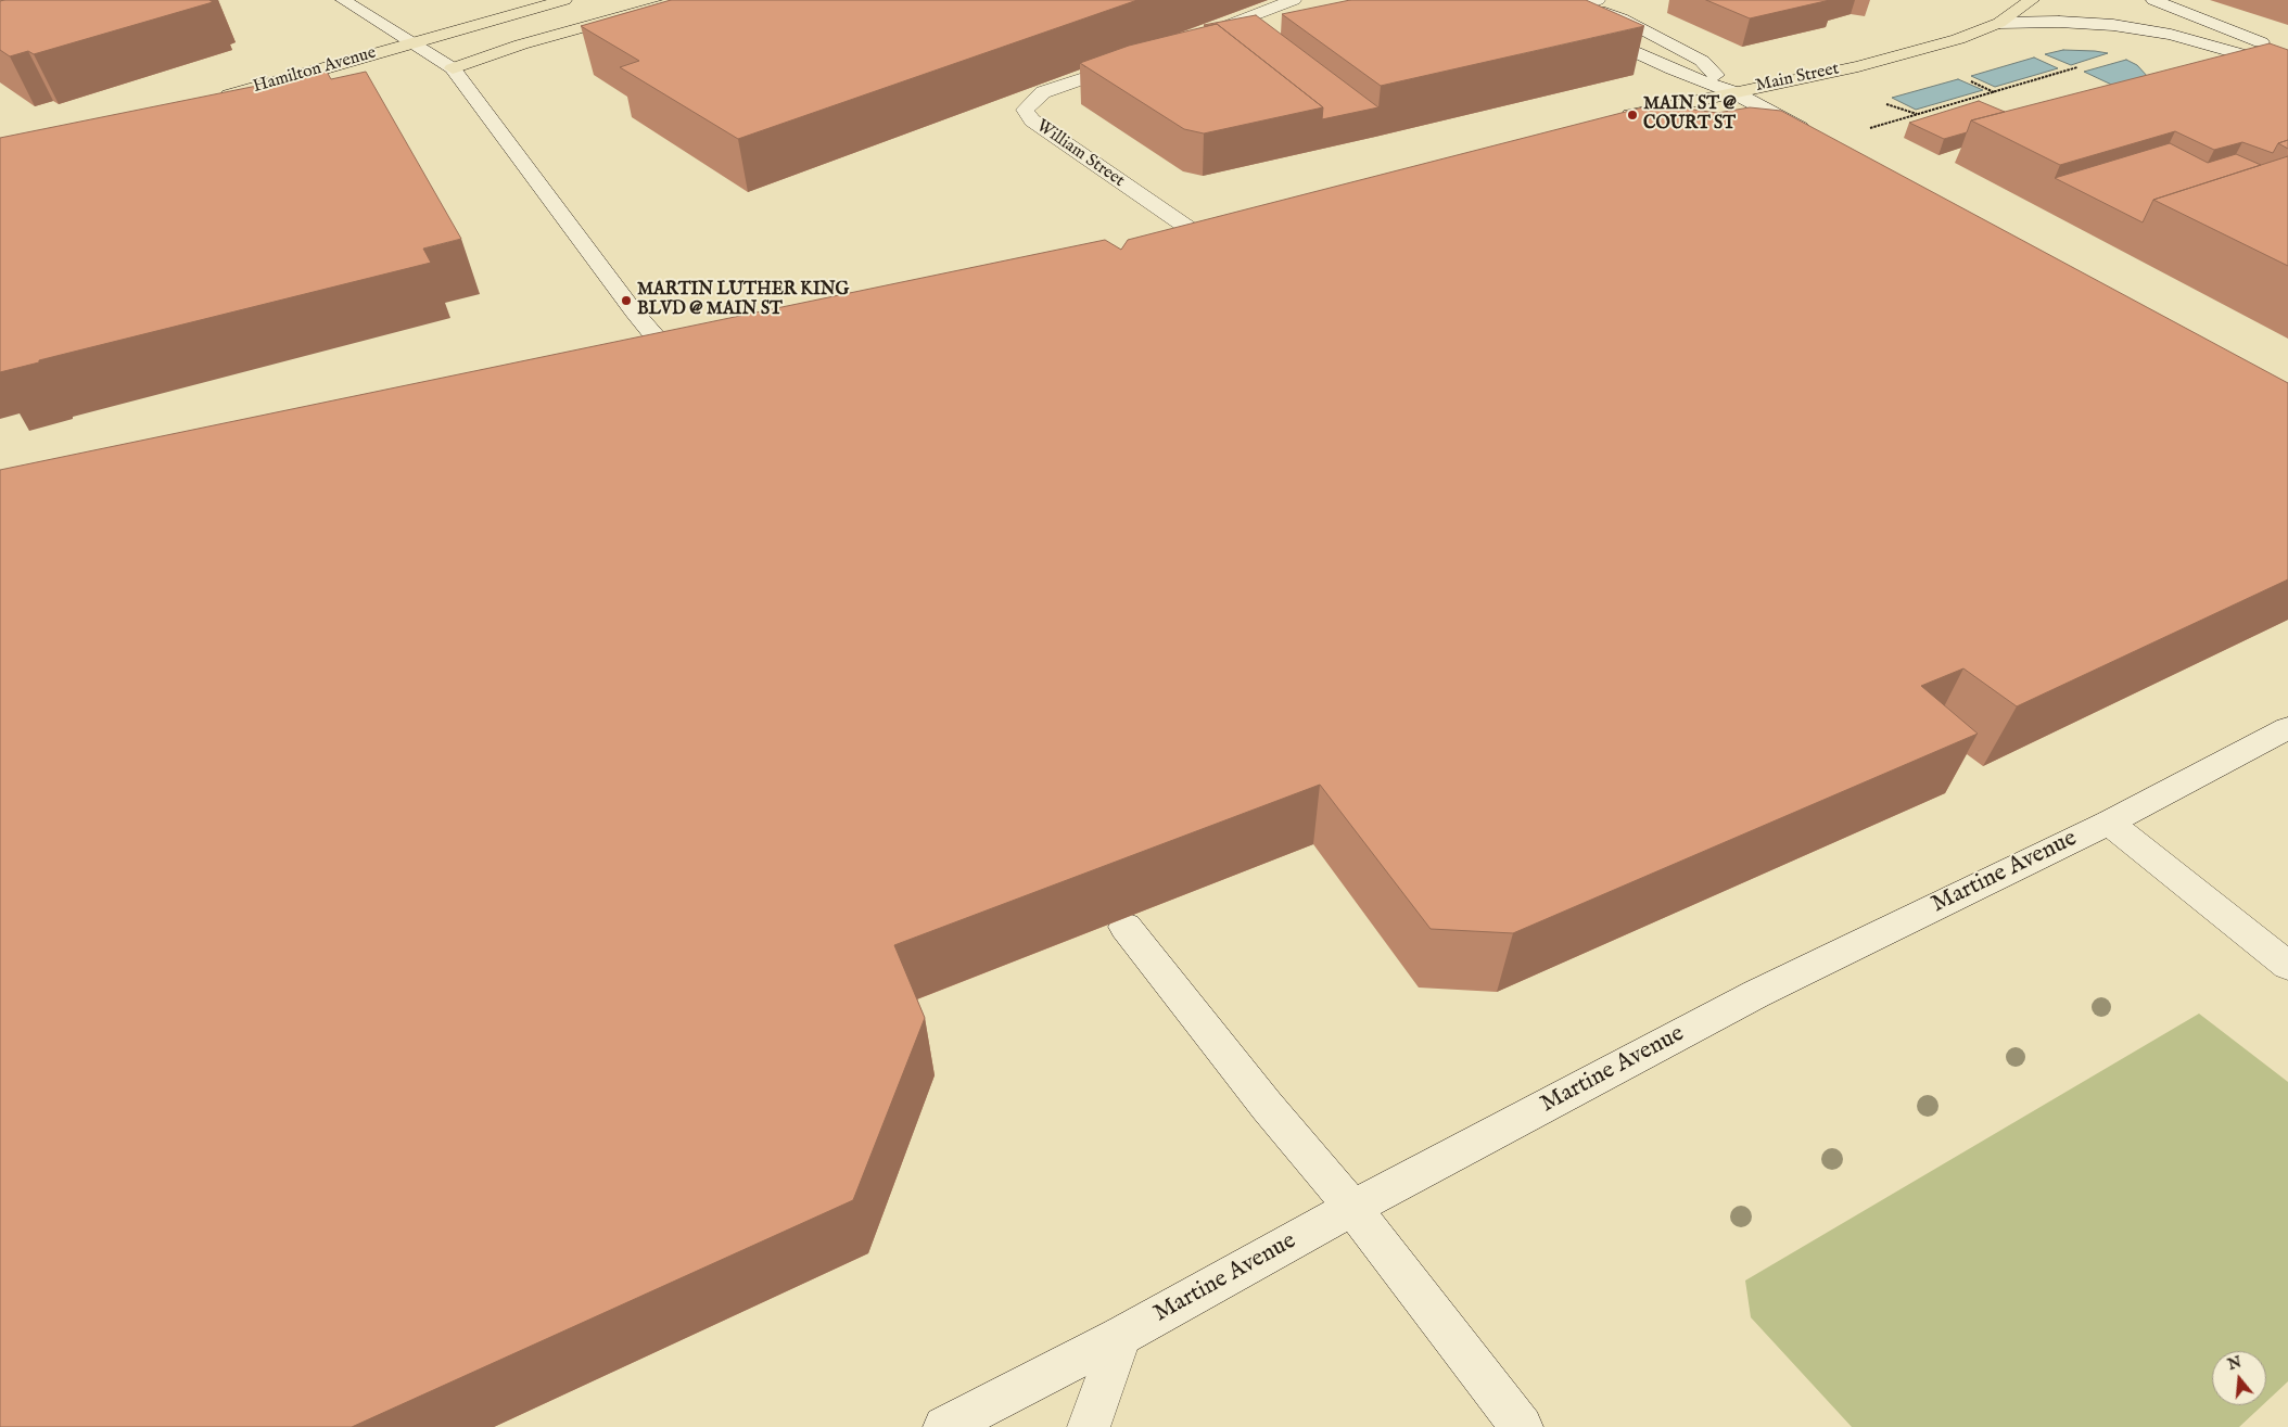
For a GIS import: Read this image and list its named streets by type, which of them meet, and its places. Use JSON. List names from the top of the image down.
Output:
{
  "streets": {
    "main road": [
      "Hamilton Avenue",
      "Main Street",
      "William Street",
      "Martine Avenue"
    ]
  },
  "places": ["MAIN ST @ COURT ST", "MARTIN LUTHER KING BLVD @ MAIN ST"],
  "north": "top"
}
